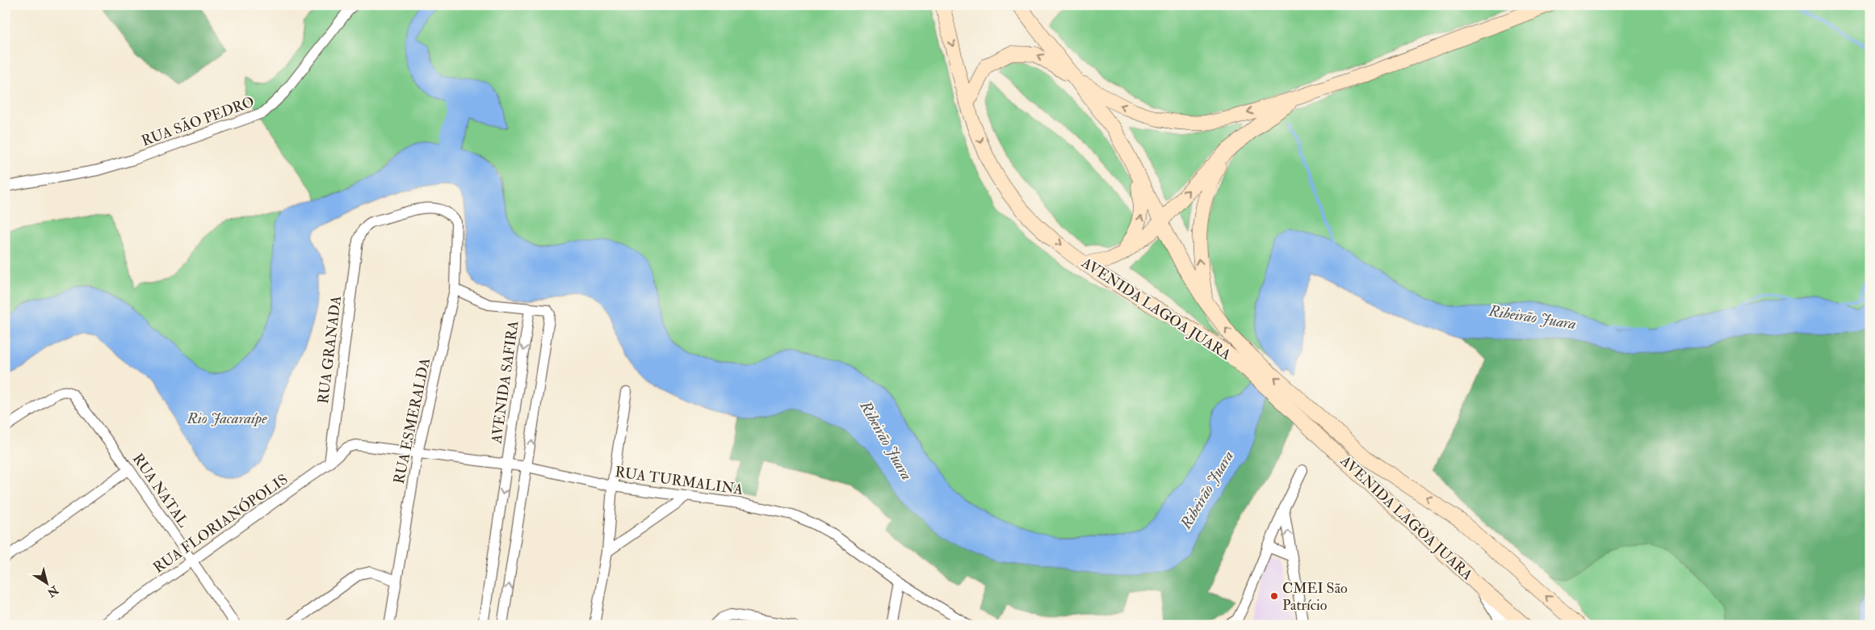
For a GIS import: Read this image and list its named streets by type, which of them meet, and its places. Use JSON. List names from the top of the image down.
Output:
{
  "streets": {
    "main road": ["AVENIDA LAGOA JUARA"],
    "street": [
      "RUA SÃO PEDRO",
      "RUA GRANADA",
      "AVENIDA SAFIRA",
      "RUA ESMERALDA",
      "RUA TURMALINA",
      "RUA NATAL",
      "RUA FLORIANÓPOLIS"
    ]
  },
  "crossings": [
    ["RUA GRANADA", "RUA ESMERALDA"],
    ["RUA GRANADA", "RUA FLORIANÓPOLIS"],
    ["AVENIDA SAFIRA", "RUA TURMALINA"],
    ["RUA ESMERALDA", "RUA TURMALINA"],
    ["RUA TURMALINA", "RUA FLORIANÓPOLIS"],
    ["RUA NATAL", "RUA FLORIANÓPOLIS"]
  ],
  "water": ["Ribeirão Juara", "Rio Jacaraípe"],
  "places": ["CMEI São Patrício"],
  "north": "bottom right"
}
